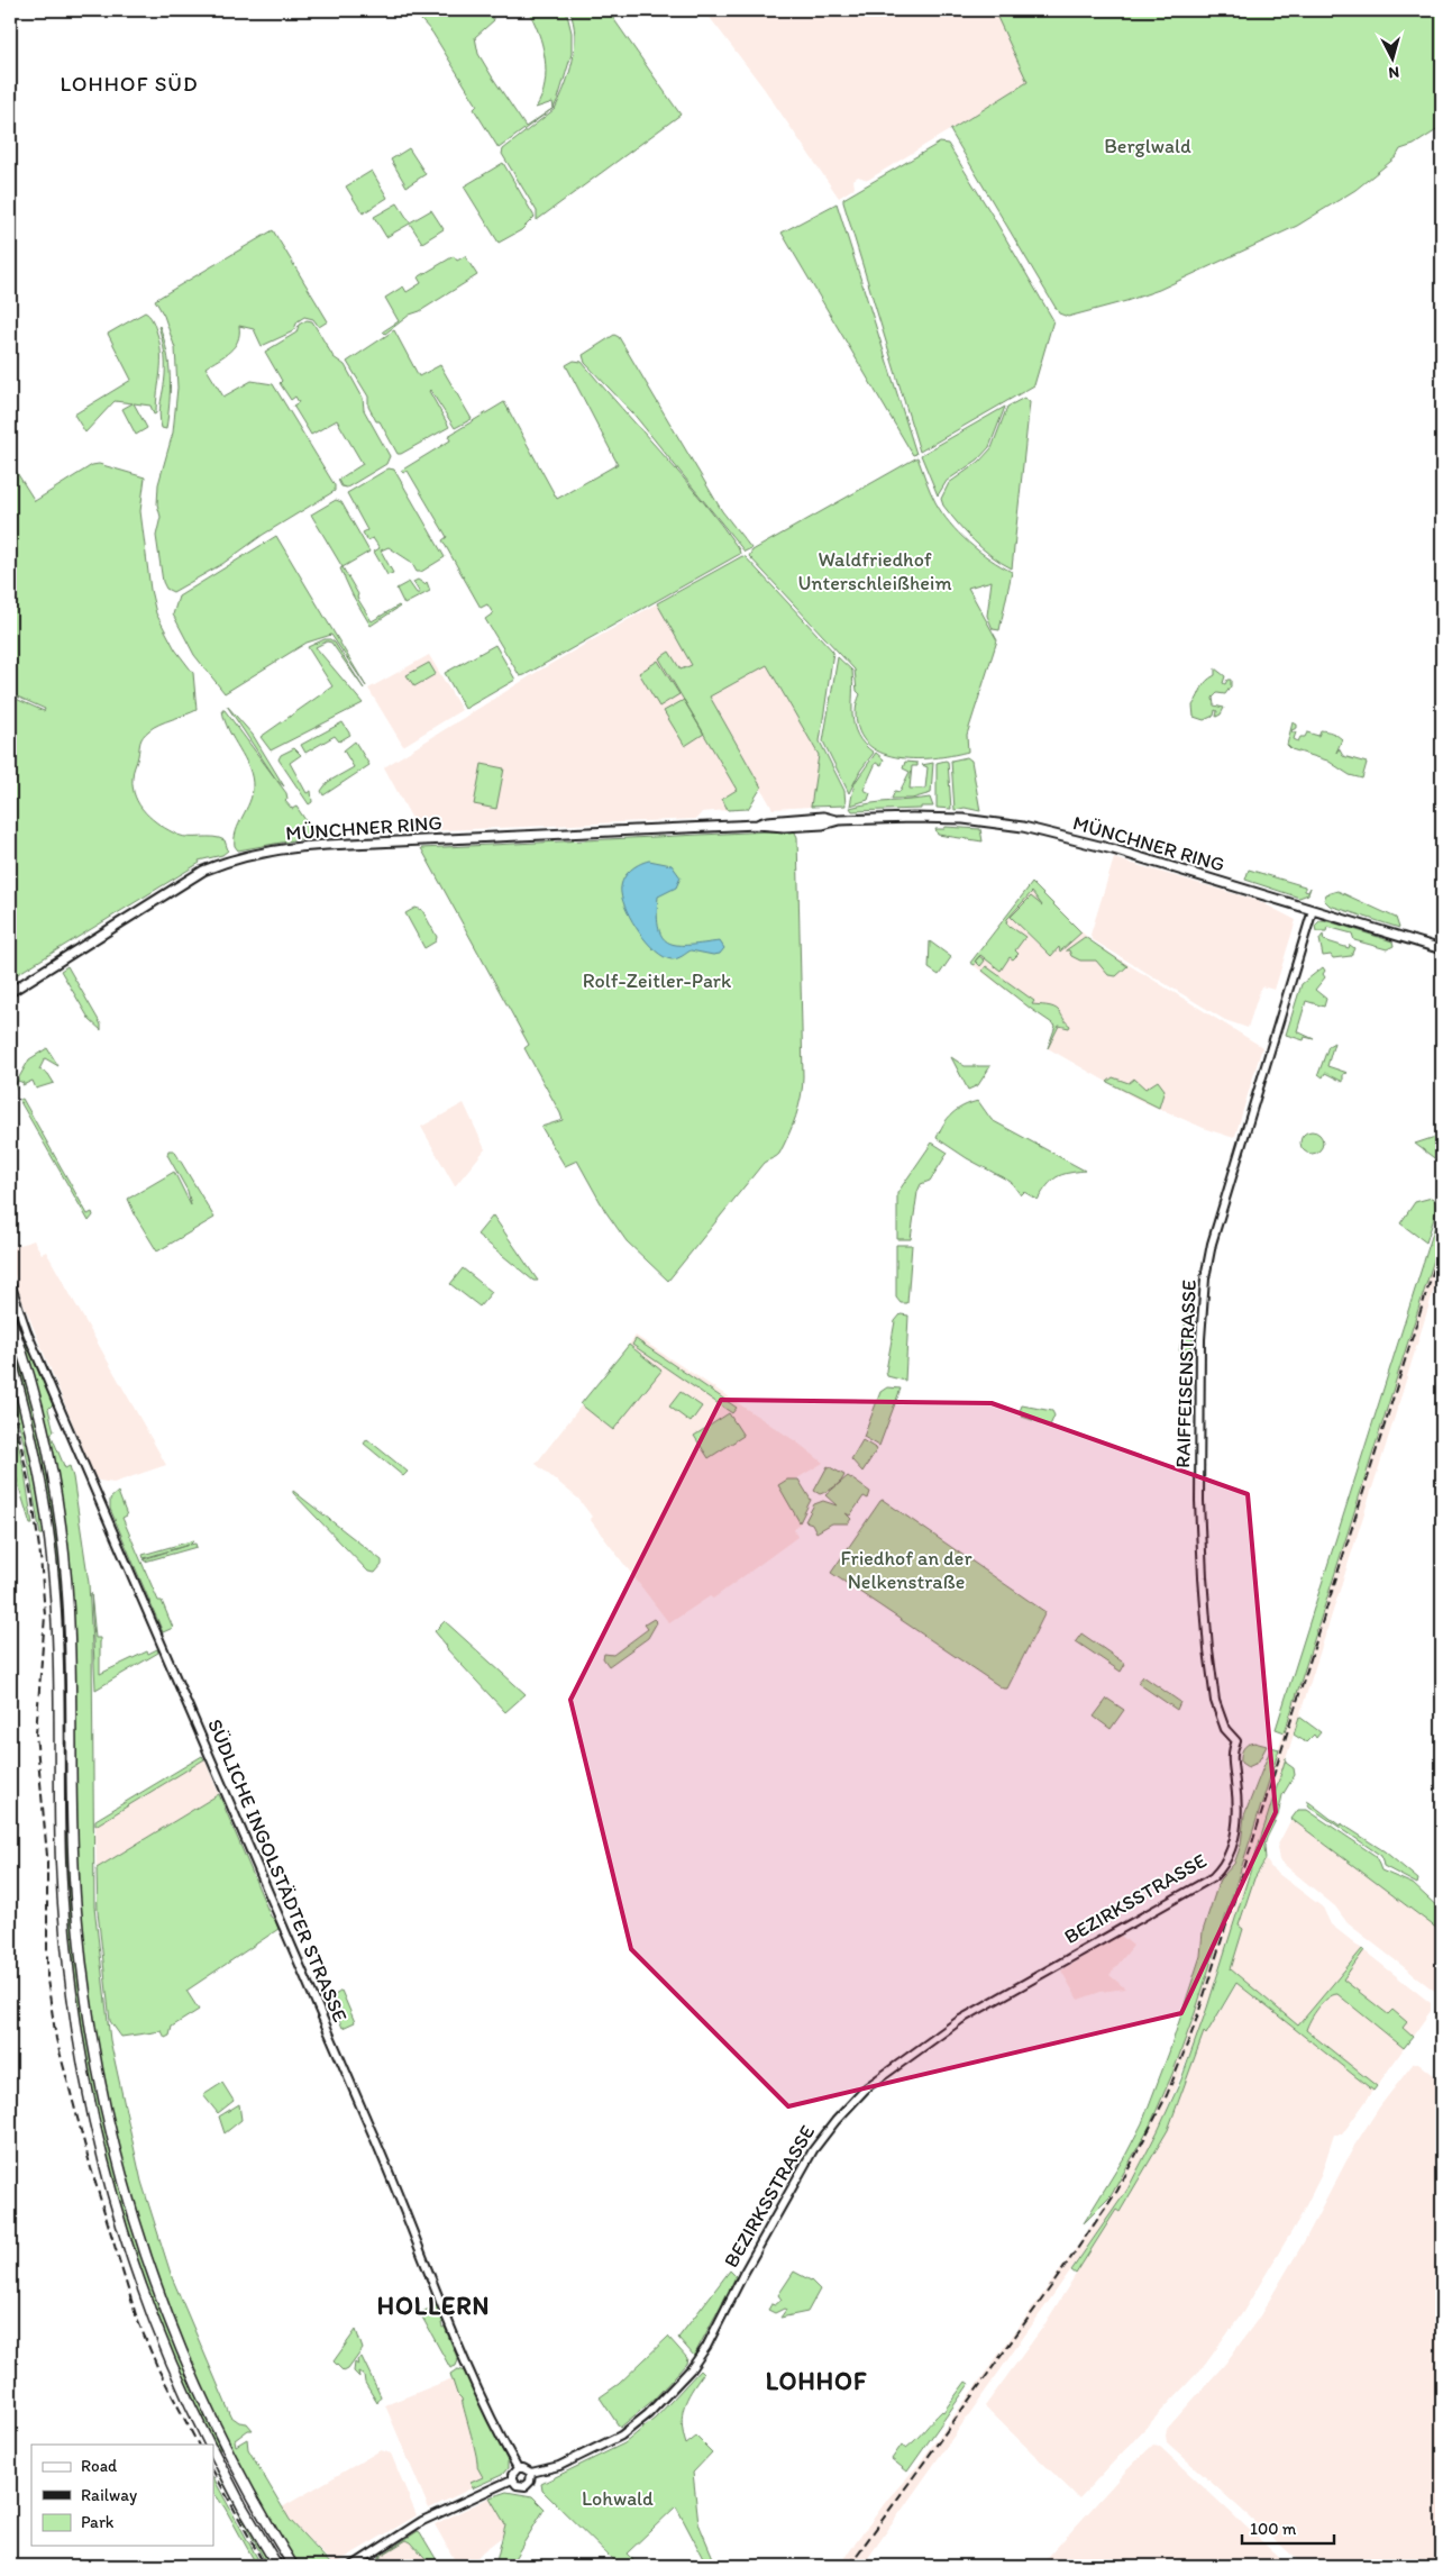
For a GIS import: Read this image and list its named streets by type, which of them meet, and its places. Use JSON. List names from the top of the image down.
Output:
{
  "streets": {
    "main road": ["MÜNCHNER RING"],
    "street": ["RAIFFEISENSTRASSE", "SÜDLICHE INGOLSTÄDTER STRASSE", "BEZIRKSSTRASSE"]
  },
  "crossings": [
    ["MÜNCHNER RING", "RAIFFEISENSTRASSE"],
    ["RAIFFEISENSTRASSE", "BEZIRKSSTRASSE"],
    ["SÜDLICHE INGOLSTÄDTER STRASSE", "BEZIRKSSTRASSE"]
  ],
  "districts": ["LOHHOF SÜD", "HOLLERN", "LOHHOF"],
  "parks": [
    "Berglwald",
    "Waldfriedhof Unterschleißheim",
    "Rolf-Zeitler-Park",
    "Friedhof an der Nelkenstraße",
    "Lohwald"
  ],
  "legend": ["Road", "Railway", "Park"],
  "scale_bar": "100 m",
  "north": "bottom"
}
